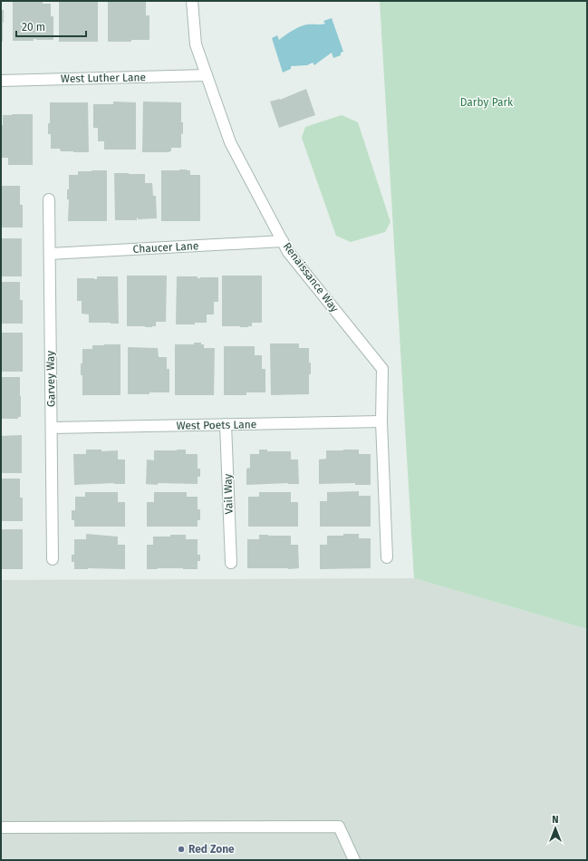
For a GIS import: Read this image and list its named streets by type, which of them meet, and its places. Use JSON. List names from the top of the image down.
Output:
{
  "streets": {
    "street": [
      "West Luther Lane",
      "Chaucer Lane",
      "Renaissance Way",
      "Garvey Way",
      "West Poets Lane",
      "Vail Way"
    ]
  },
  "crossings": [
    ["West Luther Lane", "Renaissance Way"],
    ["Chaucer Lane", "Renaissance Way"],
    ["Chaucer Lane", "Garvey Way"],
    ["Renaissance Way", "West Poets Lane"],
    ["Garvey Way", "West Poets Lane"],
    ["West Poets Lane", "Vail Way"]
  ],
  "parks": ["Darby Park"],
  "places": ["Red Zone"],
  "scale_bar": "20 m",
  "north": "top"
}
